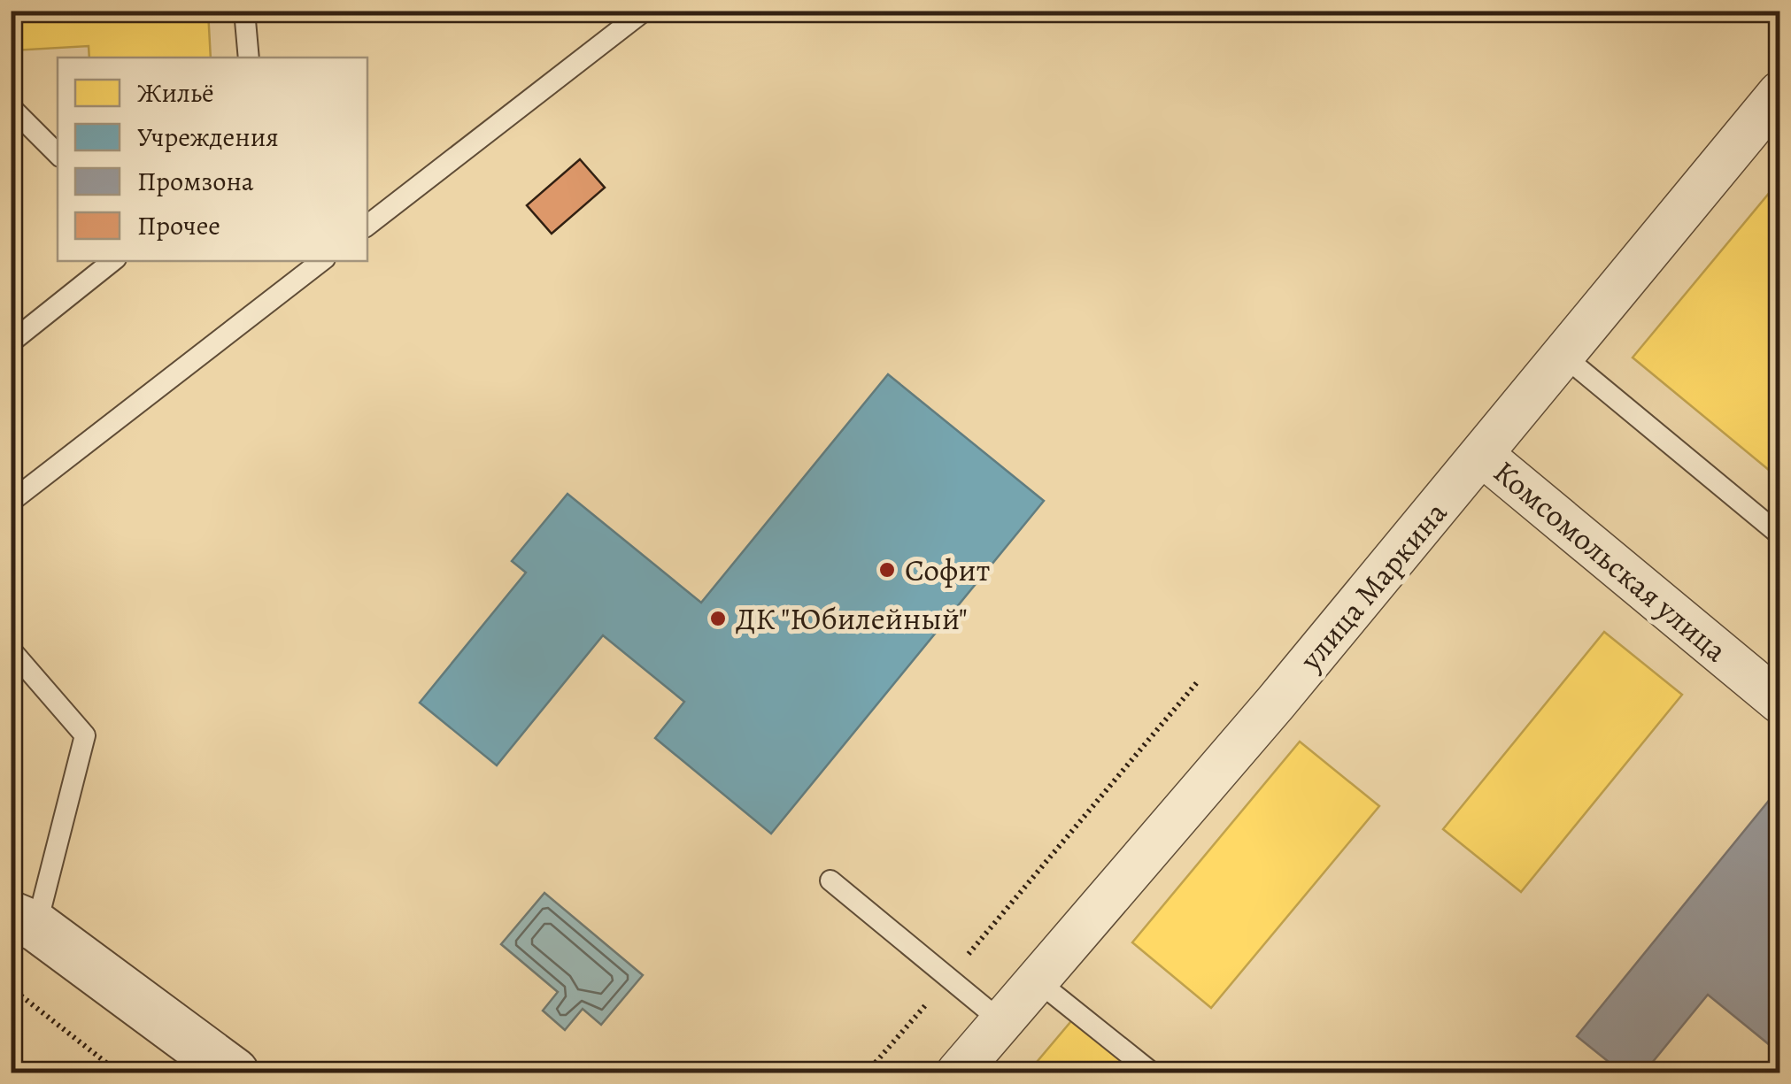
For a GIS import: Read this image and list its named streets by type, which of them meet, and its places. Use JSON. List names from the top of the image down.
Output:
{
  "streets": {
    "street": ["Комсомольская улица", "улица Маркина"]
  },
  "crossings": [
    ["Комсомольская улица", "улица Маркина"]
  ],
  "places": ["Софит", "ДК \"Юбилейный\""],
  "legend": [
    "Жильё",
    "Учреждения",
    "Промзона",
    "Прочее"
  ]
}
